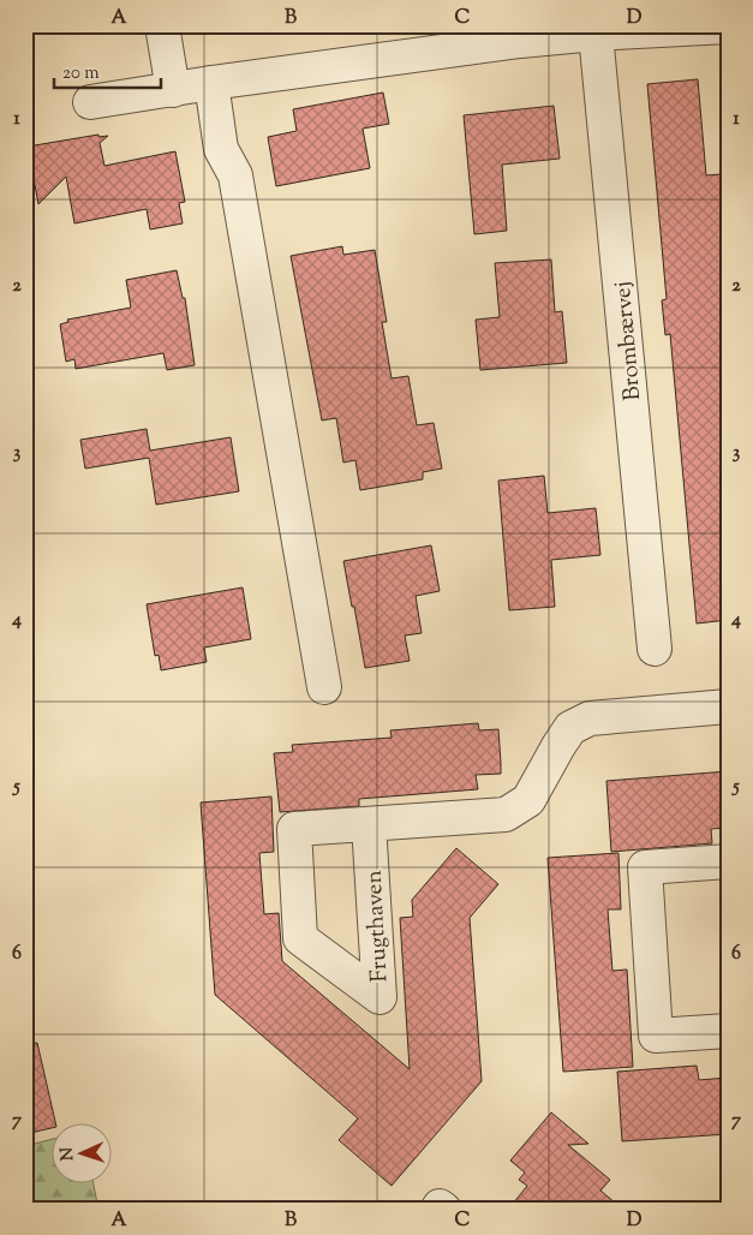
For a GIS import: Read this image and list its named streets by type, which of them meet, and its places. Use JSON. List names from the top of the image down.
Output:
{
  "streets": {
    "street": ["Brombærvej", "Frugthaven"]
  },
  "scale_bar": "20 m",
  "north": "left",
  "grid": {
    "columns": [
      "A",
      "B",
      "C",
      "D"
    ],
    "rows": [
      "1",
      "2",
      "3",
      "4",
      "5",
      "6",
      "7"
    ]
  }
}
